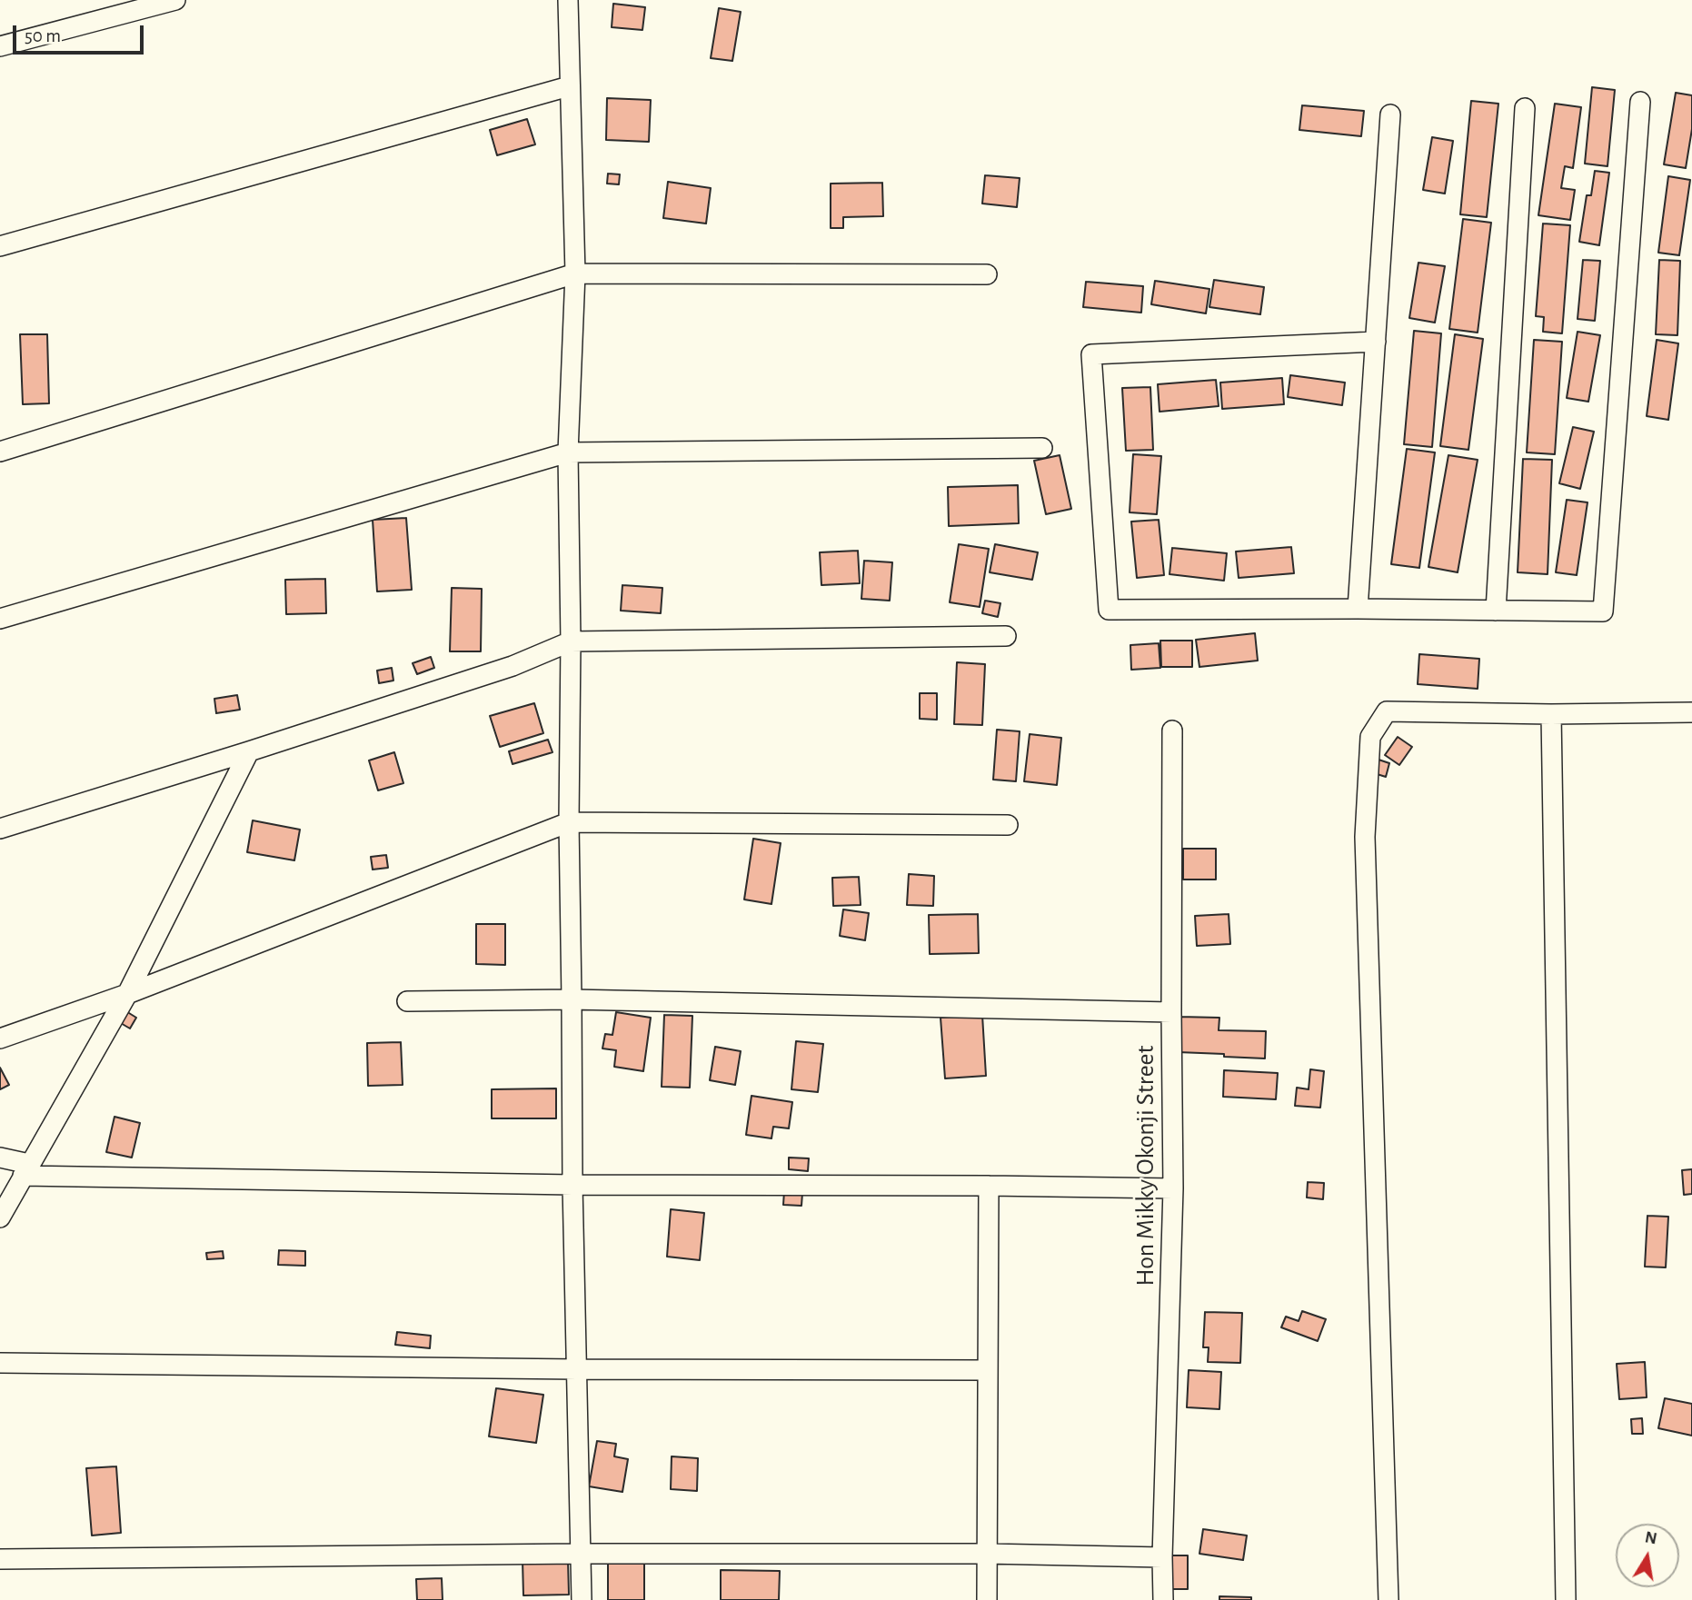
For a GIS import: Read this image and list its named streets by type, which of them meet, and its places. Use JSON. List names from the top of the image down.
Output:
{
  "streets": {
    "street": ["Hon Mikky Okonji Street"]
  },
  "scale_bar": "50 m",
  "north": "top"
}
